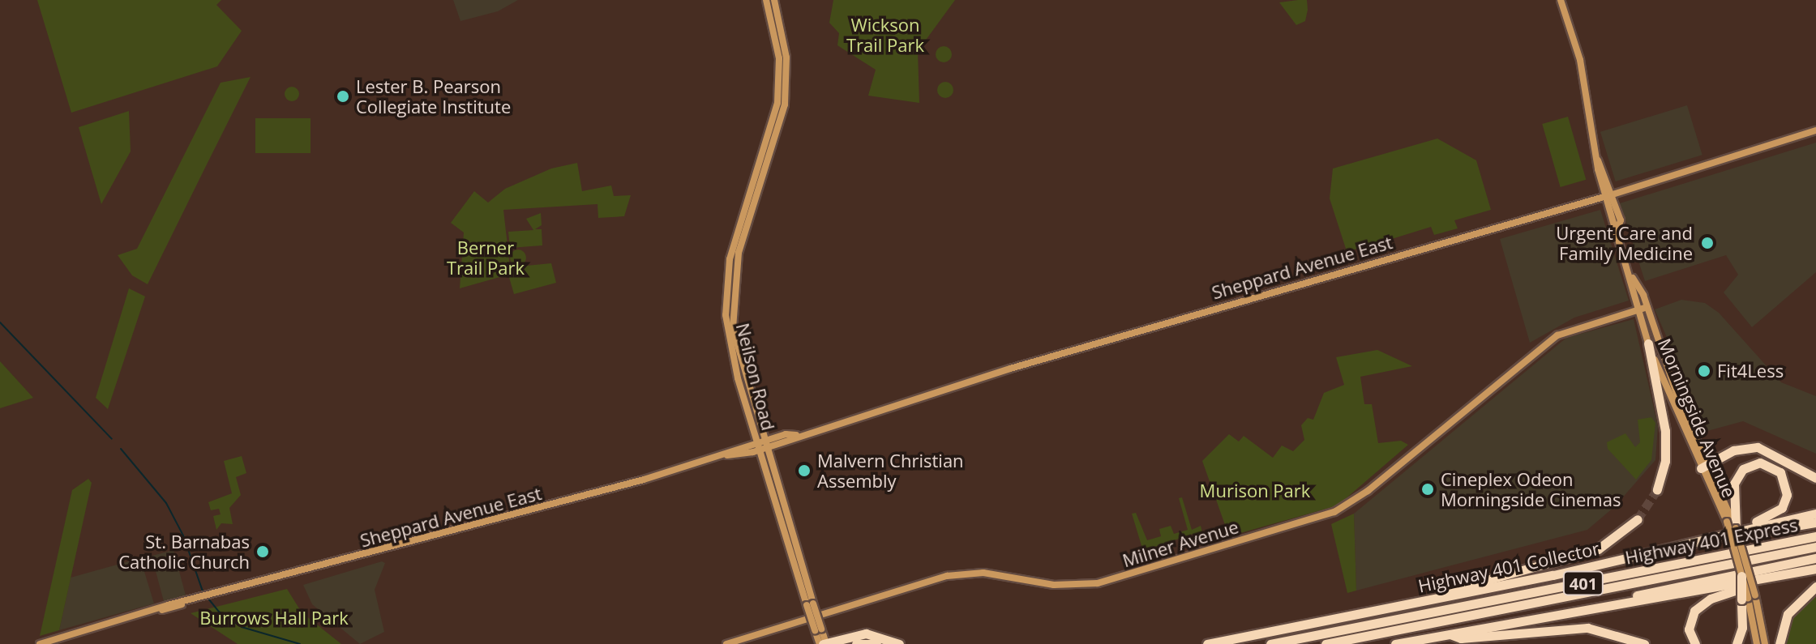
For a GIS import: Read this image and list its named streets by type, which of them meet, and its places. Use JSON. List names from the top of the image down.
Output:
{
  "streets": {
    "highway": ["Highway 401 Express", "Highway 401 Collector", "401"],
    "main road": [
      "Sheppard Avenue East",
      "Neilson Road",
      "Morningside Avenue",
      "Milner Avenue"
    ]
  },
  "crossings": [
    ["Sheppard Avenue East", "Neilson Road"],
    ["Sheppard Avenue East", "Morningside Avenue"],
    ["Morningside Avenue", "Milner Avenue"],
    ["Morningside Avenue", "Highway 401 Collector"]
  ],
  "parks": [
    "Wickson Trail Park",
    "Berner Trail Park",
    "Murison Park",
    "Burrows Hall Park"
  ],
  "places": [
    "Lester B. Pearson Collegiate Institute",
    "Urgent Care and Family Medicine",
    "Fit4Less",
    "Malvern Christian Assembly",
    "Cineplex Odeon Morningside Cinemas",
    "St. Barnabas Catholic Church"
  ]
}
